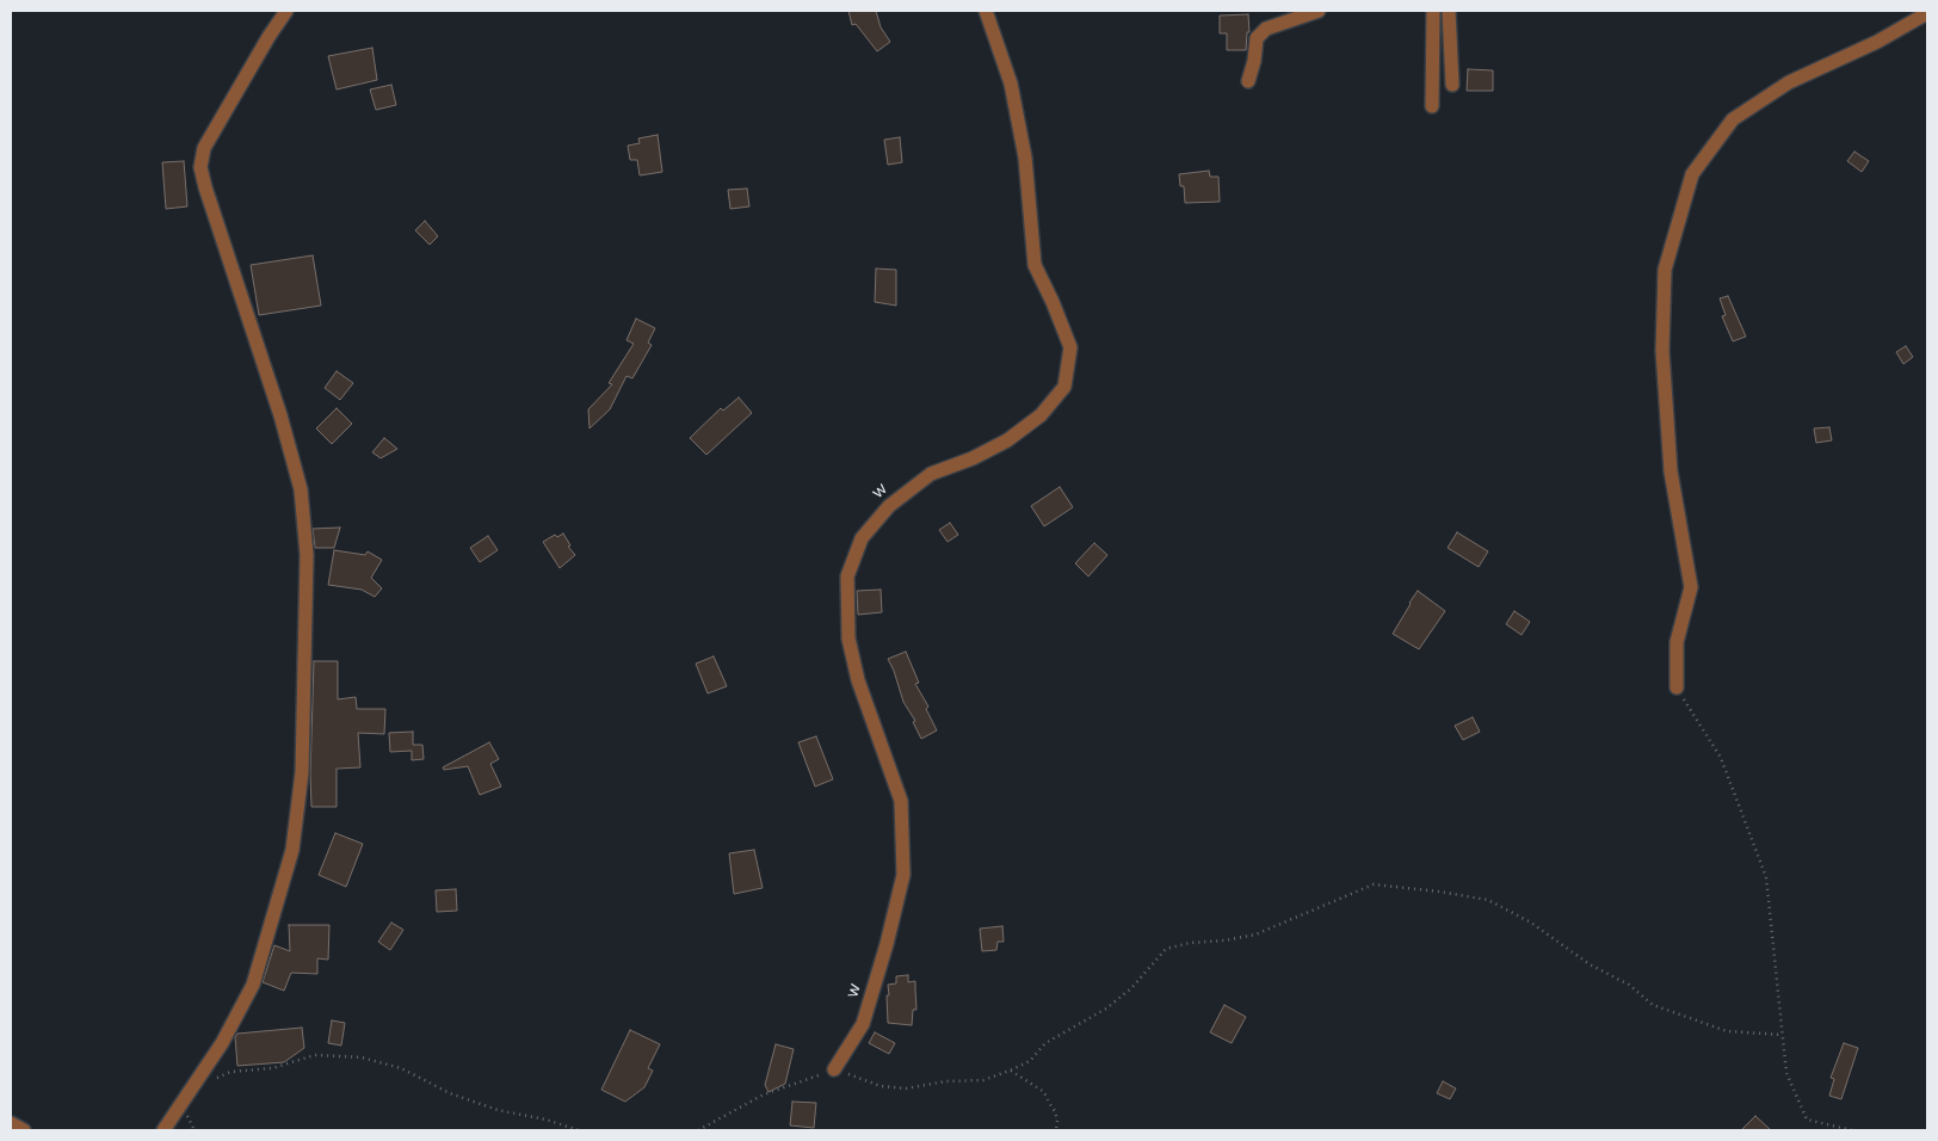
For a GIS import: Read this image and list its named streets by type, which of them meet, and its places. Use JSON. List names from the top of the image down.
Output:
{
  "streets": {
    "street": ["w"]
  }
}
